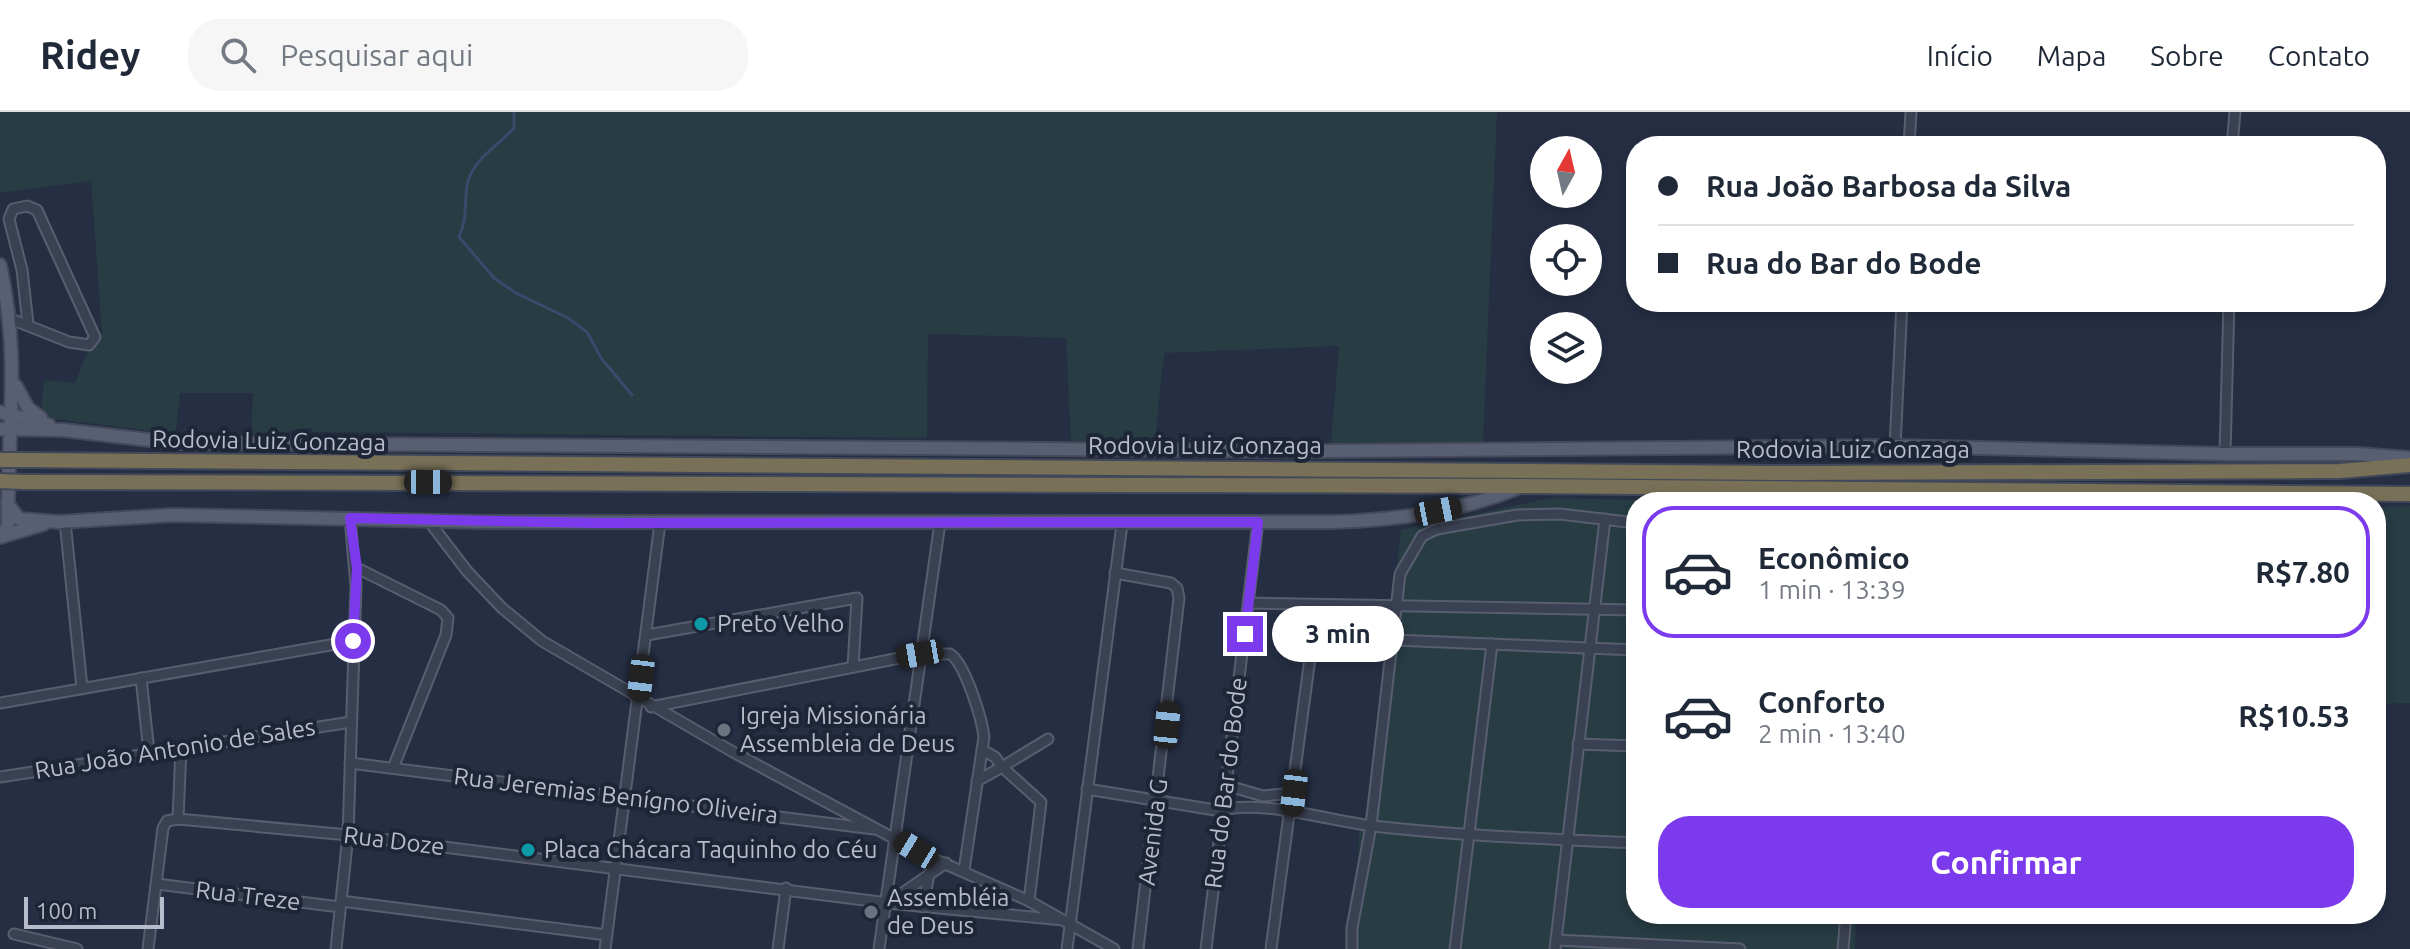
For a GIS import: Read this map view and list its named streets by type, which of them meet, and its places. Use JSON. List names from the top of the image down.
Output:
{
  "streets": {
    "highway": ["Rodovia Luiz Gonzaga"],
    "street": [
      "Rua João Antonio de Sales",
      "Rua do Bar do Bode",
      "Rua Jeremias Benígno Oliveira",
      "Avenida G",
      "Rua Doze",
      "Rua Treze"
    ]
  },
  "places": [
    "Preto Velho",
    "Igreja Missionária Assembleia de Deus",
    "Placa Chácara Taquinho do Céu",
    "Assembléia de Deus"
  ],
  "scale_bar": "100 m",
  "north": "top",
  "page": {
    "header": "Ridey",
    "search": "Pesquisar aqui",
    "nav": [
      "Início",
      "Mapa",
      "Sobre",
      "Contato"
    ],
    "banner": ["Rua João Barbosa da Silva", "Rua do Bar do Bode"],
    "list": [
      {
        "name": "Econômico",
        "note": "1 min · 13:39",
        "value": "R$7.80"
      },
      {
        "name": "Conforto",
        "note": "2 min · 13:40",
        "value": "R$10.53"
      }
    ],
    "bubble": "3 min",
    "buttons": "Confirmar",
    "scale": "100 m"
  }
}
